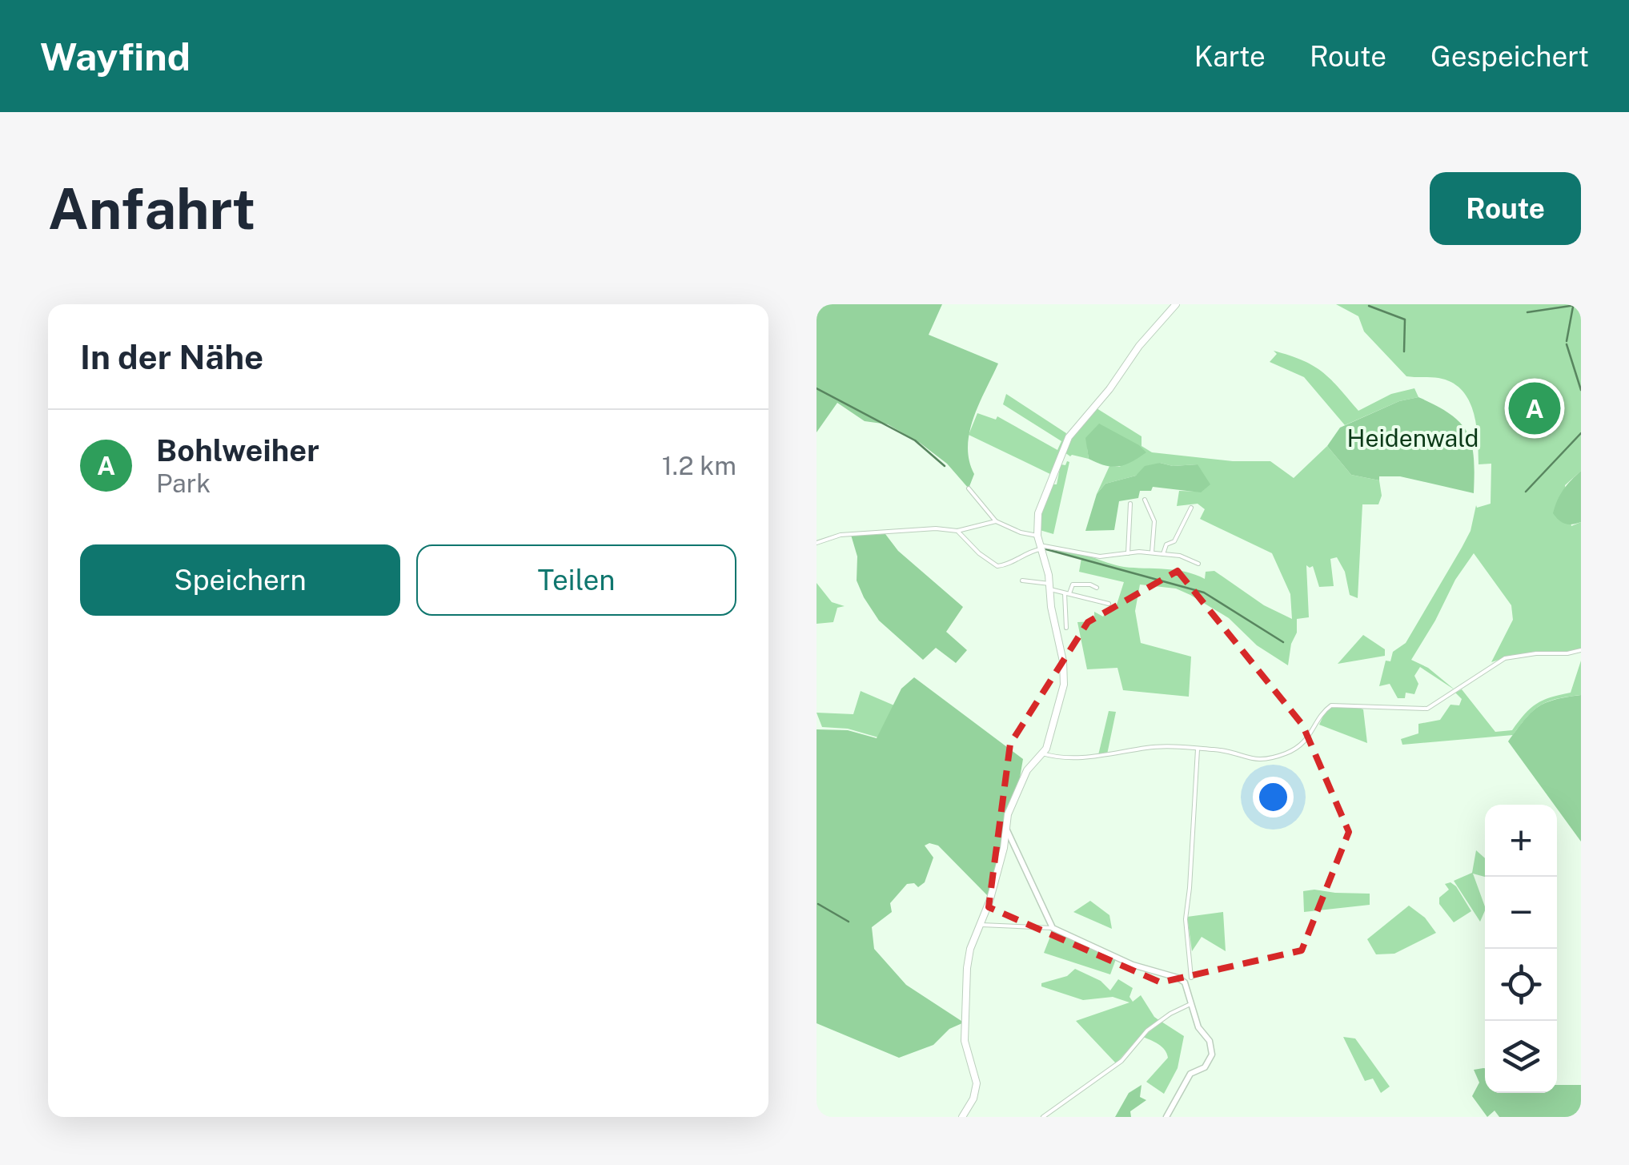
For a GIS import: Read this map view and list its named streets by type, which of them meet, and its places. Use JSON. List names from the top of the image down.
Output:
{
  "parks": ["Heidenwald"],
  "page": {
    "header": "Wayfind",
    "nav": ["Karte", "Route", "Gespeichert"],
    "buttons": [
      "Route",
      ["Speichern", "Teilen"]
    ],
    "title": "Anfahrt",
    "heading": "In der Nähe",
    "pins": "A",
    "list": [
      {
        "mark": "A",
        "name": "Bohlweiher",
        "note": "Park",
        "value": "1.2 km"
      }
    ],
    "map_buttons": ["+", "−"]
  }
}
